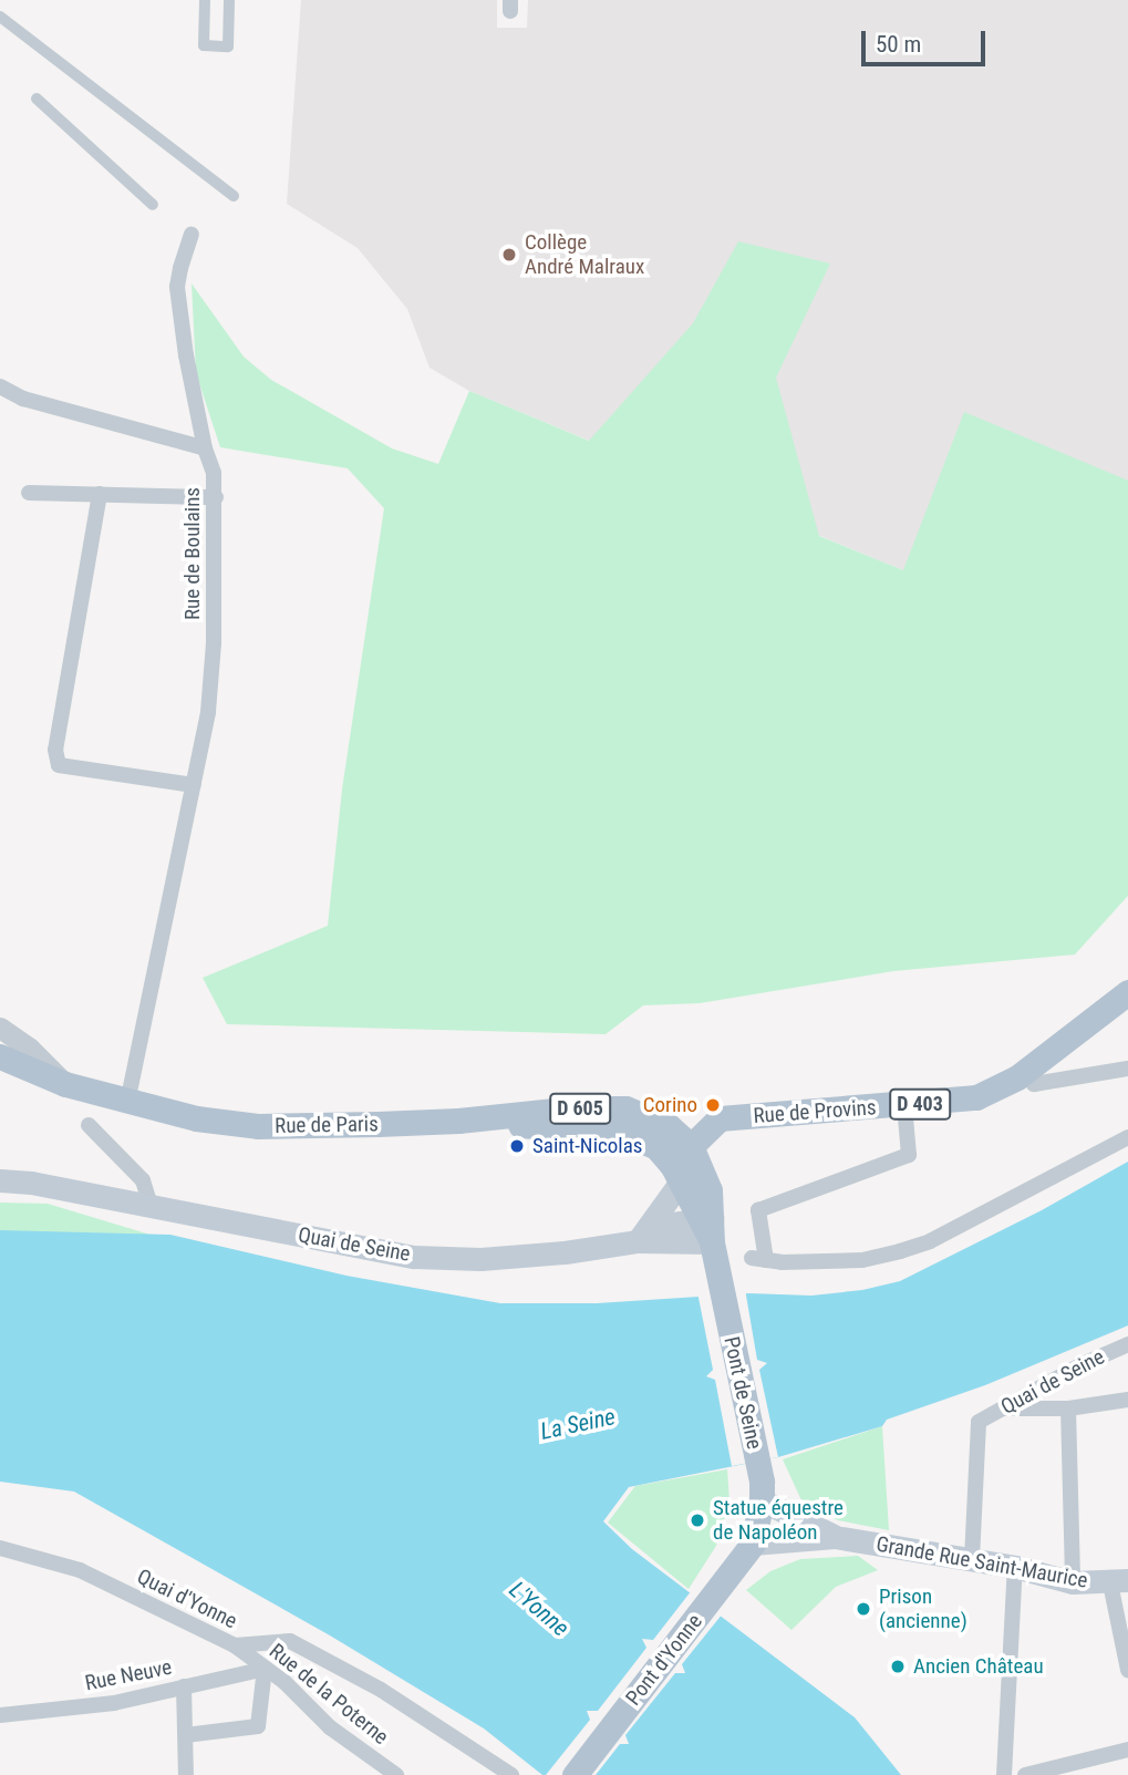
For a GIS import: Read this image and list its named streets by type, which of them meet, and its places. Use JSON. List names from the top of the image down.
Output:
{
  "streets": {
    "main road": [
      "D 403",
      "D 605",
      "Rue de Provins",
      "Rue de Paris",
      "Quai de Seine",
      "Pont de Seine",
      "Grande Rue Saint-Maurice",
      "Pont d'Yonne"
    ],
    "street": [
      "Rue de Boulains",
      "Quai d'Yonne",
      "Rue Neuve",
      "Rue de la Poterne"
    ]
  },
  "crossings": [
    ["Rue de Boulains", "D 605"],
    ["Rue de Boulains", "Rue de Paris"],
    ["D 605", "Rue de Paris"],
    ["Rue de Provins", "Rue de Paris"],
    ["Rue de Paris", "Quai de Seine"],
    ["Rue de Paris", "Pont de Seine"],
    ["Quai de Seine", "Pont de Seine"],
    ["Quai de Seine", "Grande Rue Saint-Maurice"],
    ["Pont de Seine", "Pont d'Yonne"],
    ["Quai d'Yonne", "Rue de la Poterne"],
    ["Rue Neuve", "Rue de la Poterne"]
  ],
  "water": ["La Seine", "L'Yonne"],
  "places": [
    "Collège André Malraux",
    "Corino",
    "Saint-Nicolas",
    "Statue équestre de Napoléon",
    "Prison (ancienne)",
    "Ancien Château"
  ],
  "scale_bar": "50 m"
}
